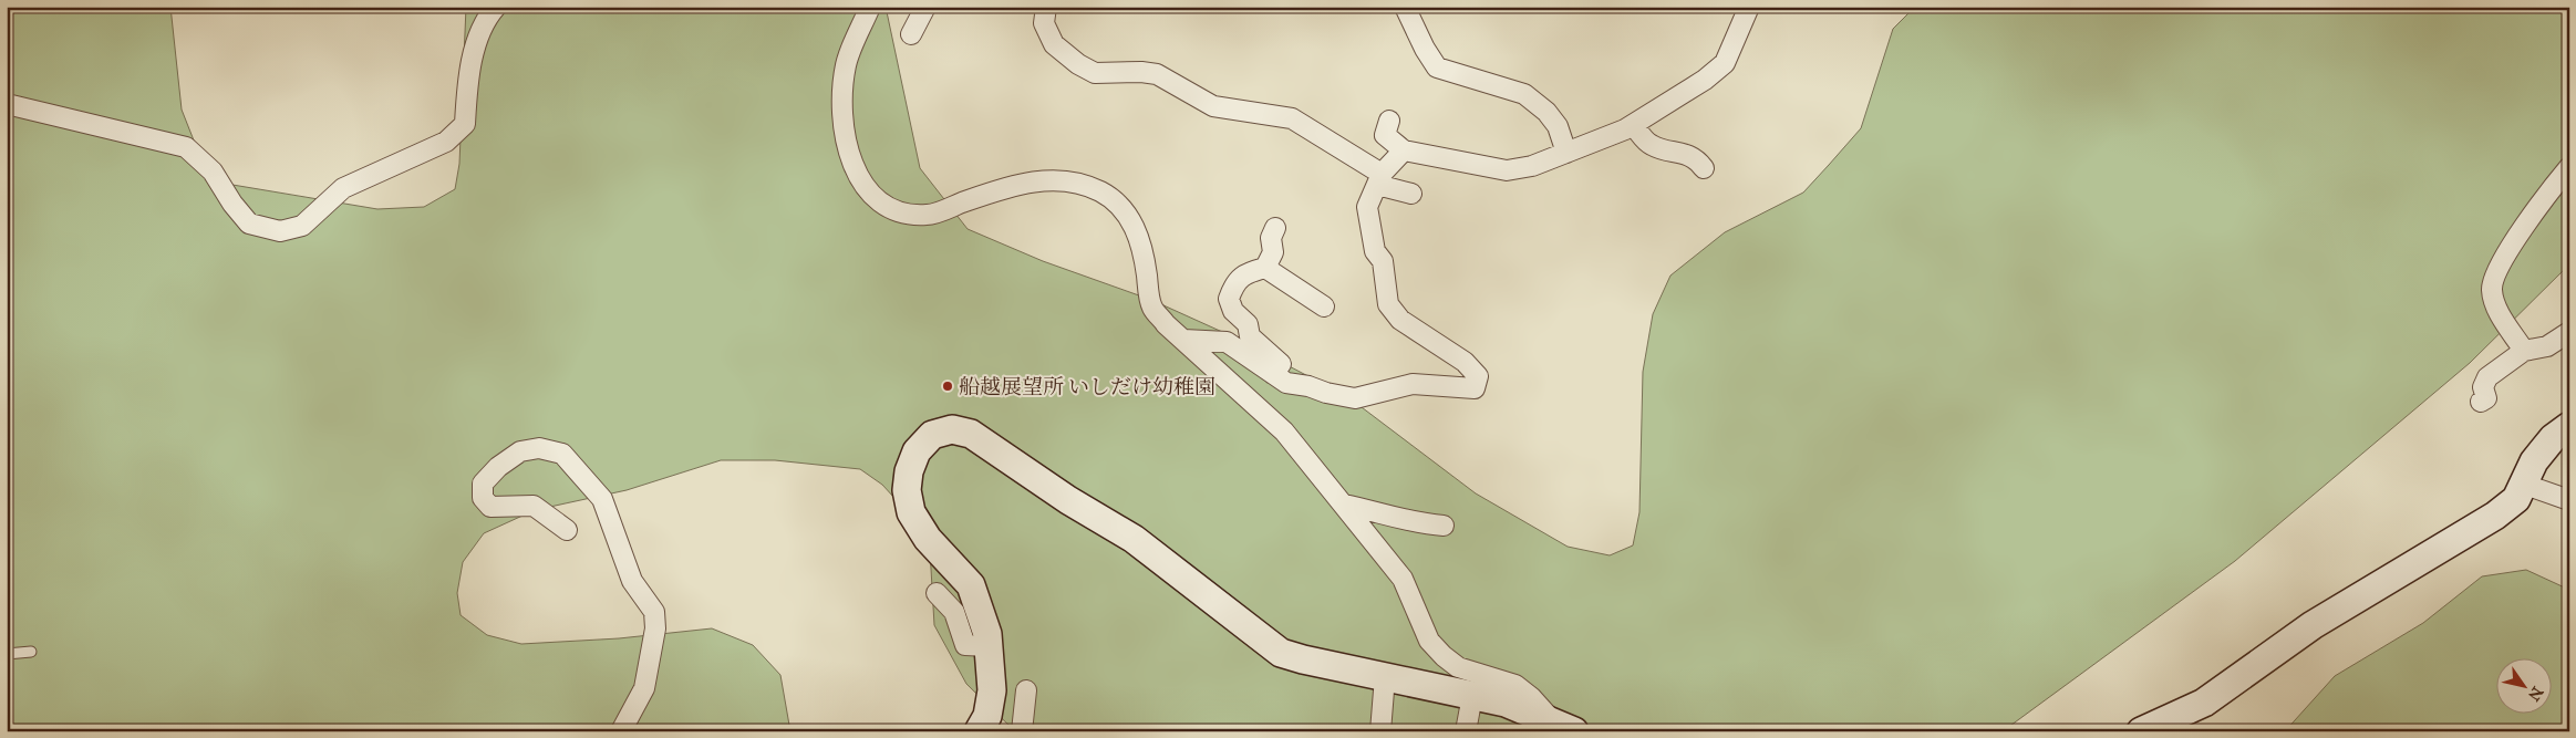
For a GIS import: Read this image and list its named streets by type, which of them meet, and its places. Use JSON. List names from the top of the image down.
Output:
{
  "places": ["船越展望所 いしだけ幼稚園"],
  "north": "bottom right"
}
